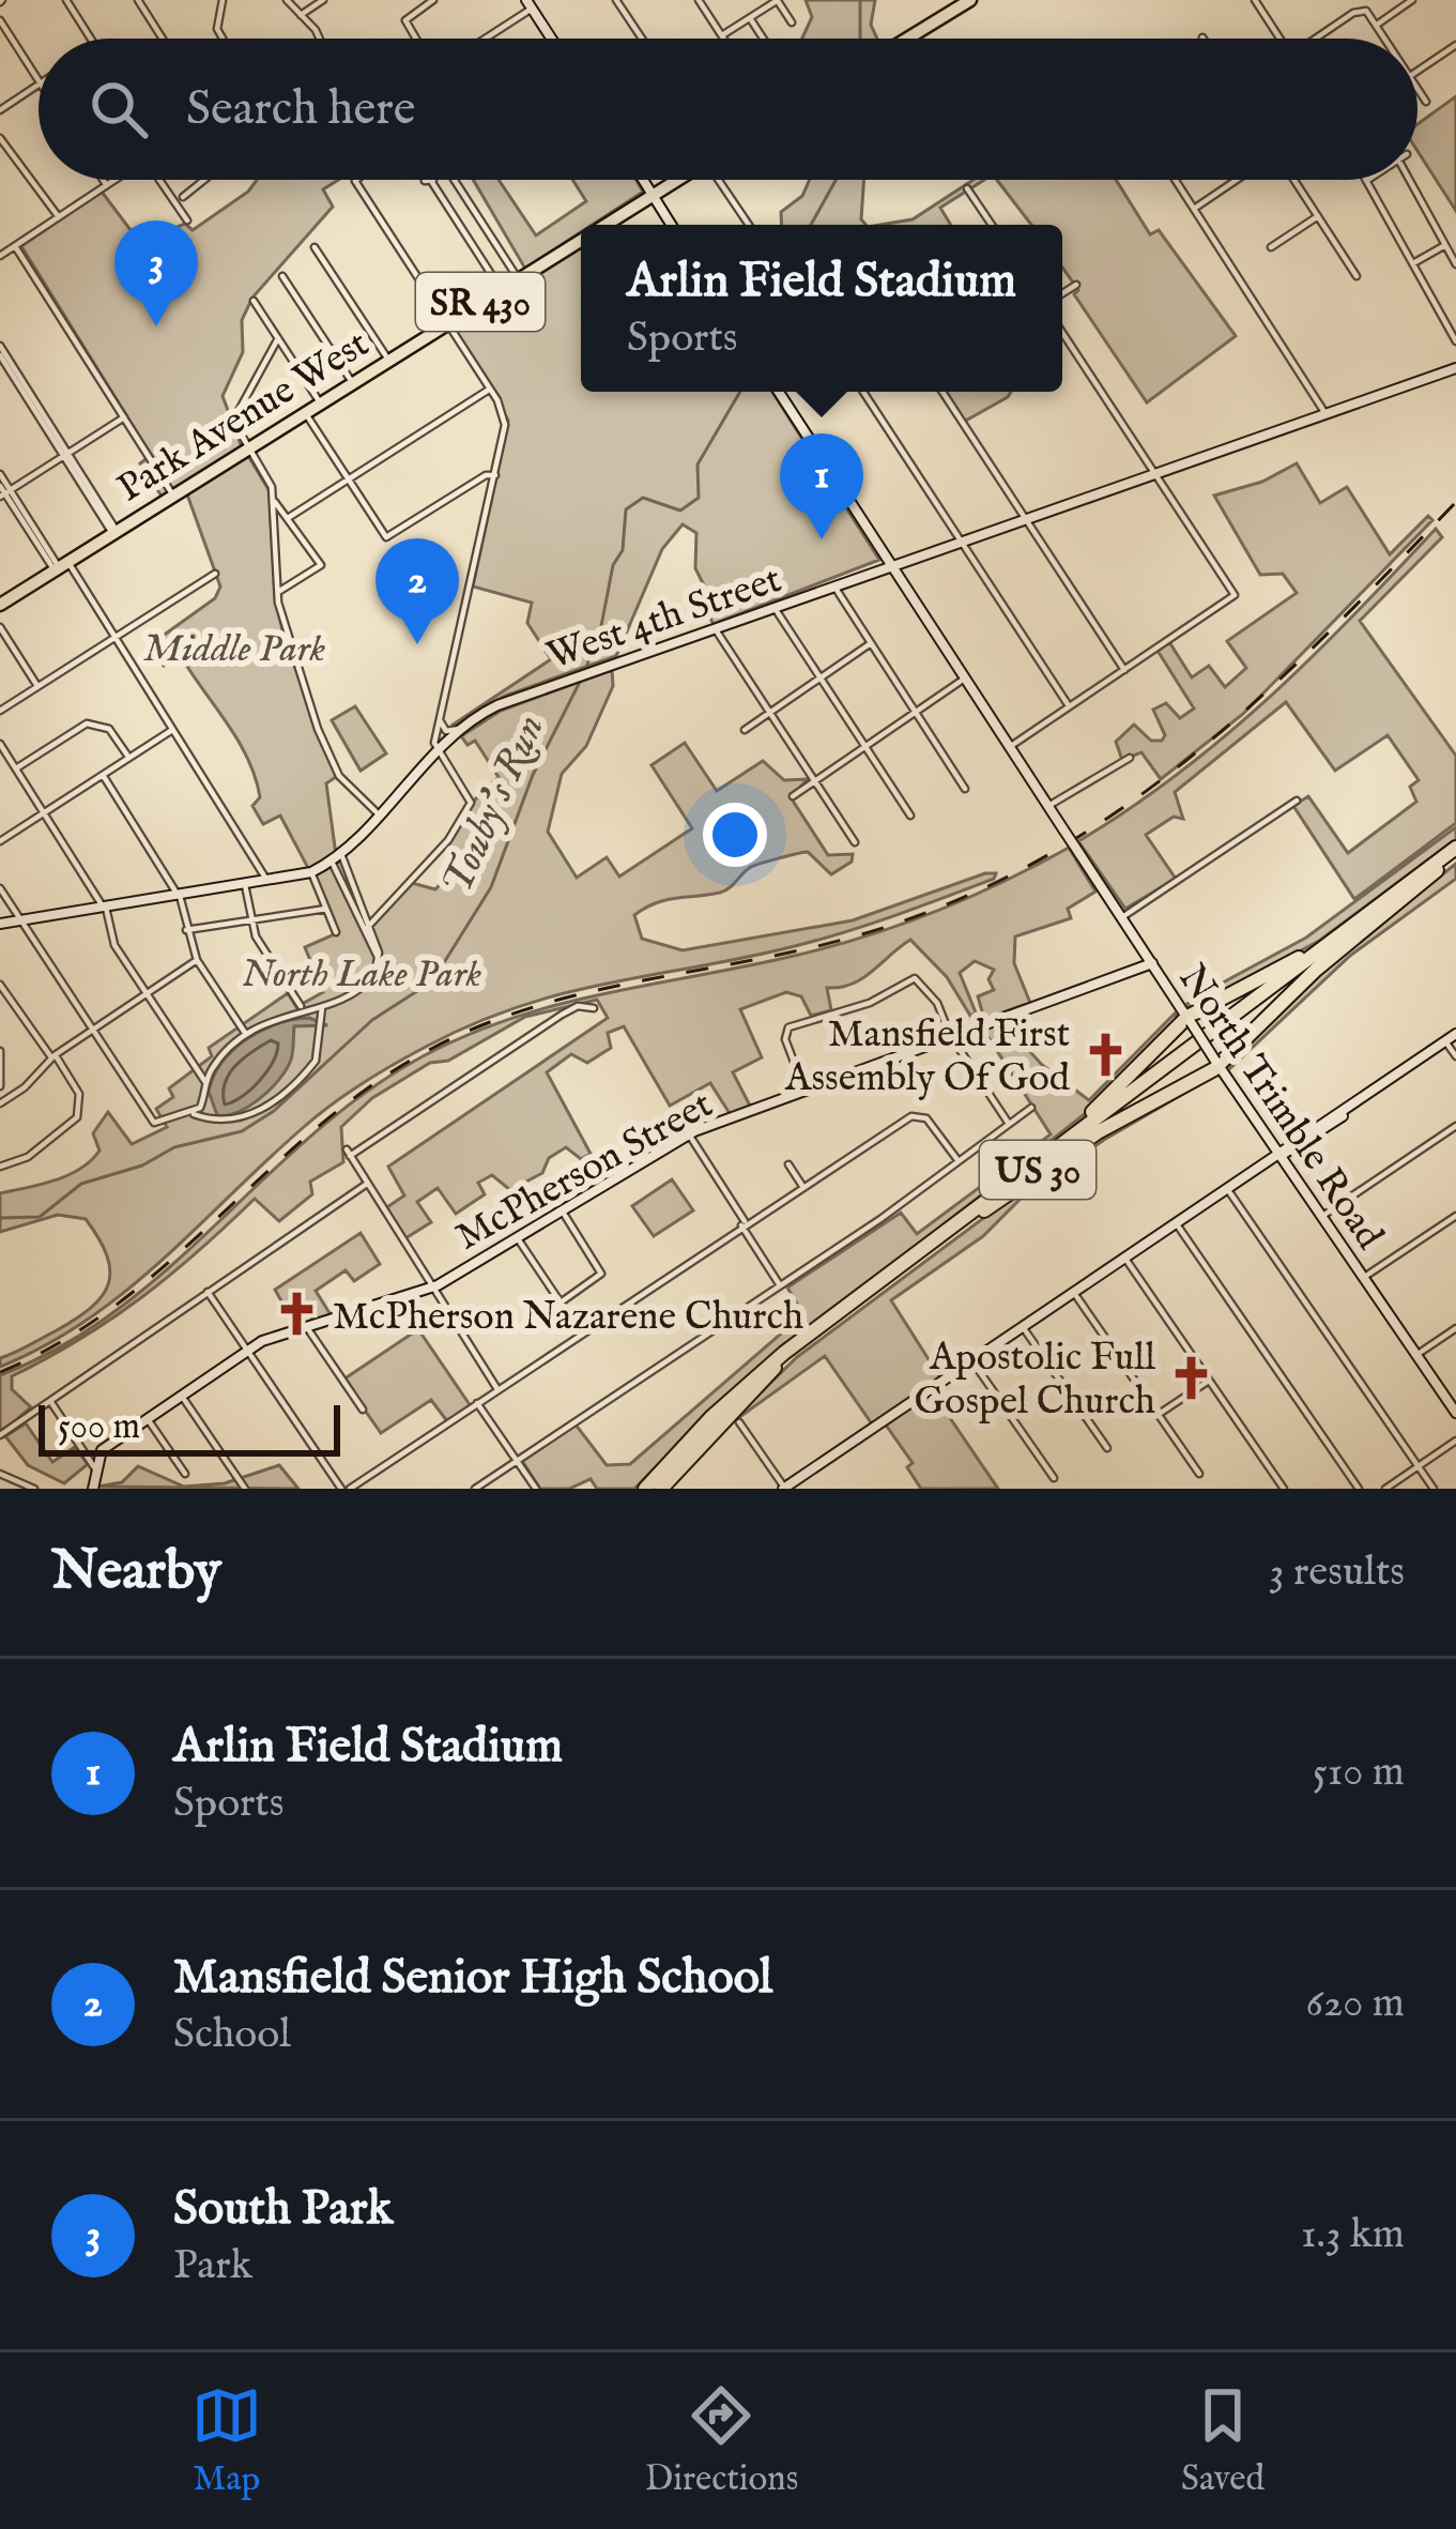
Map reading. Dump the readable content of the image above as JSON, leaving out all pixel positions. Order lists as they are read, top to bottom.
{
  "streets": {
    "highway": ["US 30"],
    "main road": [
      "SR 430",
      "Park Avenue West",
      "West 4th Street",
      "North Trimble Road",
      "McPherson Street"
    ]
  },
  "crossings": [
    ["West 4th Street", "North Trimble Road"],
    ["North Trimble Road", "McPherson Street"]
  ],
  "water": ["Touby's Run"],
  "parks": ["Middle Park", "North Lake Park"],
  "places": {
    "church": ["Mansfield First Assembly Of God", "McPherson Nazarene Church", "Apostolic Full Gospel Church"]
  },
  "scale_bar": "500 m",
  "page": {
    "search": "Search here",
    "pins": ["3", "1", "2"],
    "popup": ["Arlin Field Stadium", "Sports"],
    "scale": "500 m",
    "heading": ["Nearby", "3 results"],
    "list": [
      {
        "mark": "1",
        "name": "Arlin Field Stadium",
        "note": "Sports",
        "value": "510 m"
      },
      {
        "mark": "2",
        "name": "Mansfield Senior High School",
        "note": "School",
        "value": "620 m"
      },
      {
        "mark": "3",
        "name": "South Park",
        "note": "Park",
        "value": "1.3 km"
      }
    ],
    "nav": ["Map", "Directions", "Saved"]
  }
}
